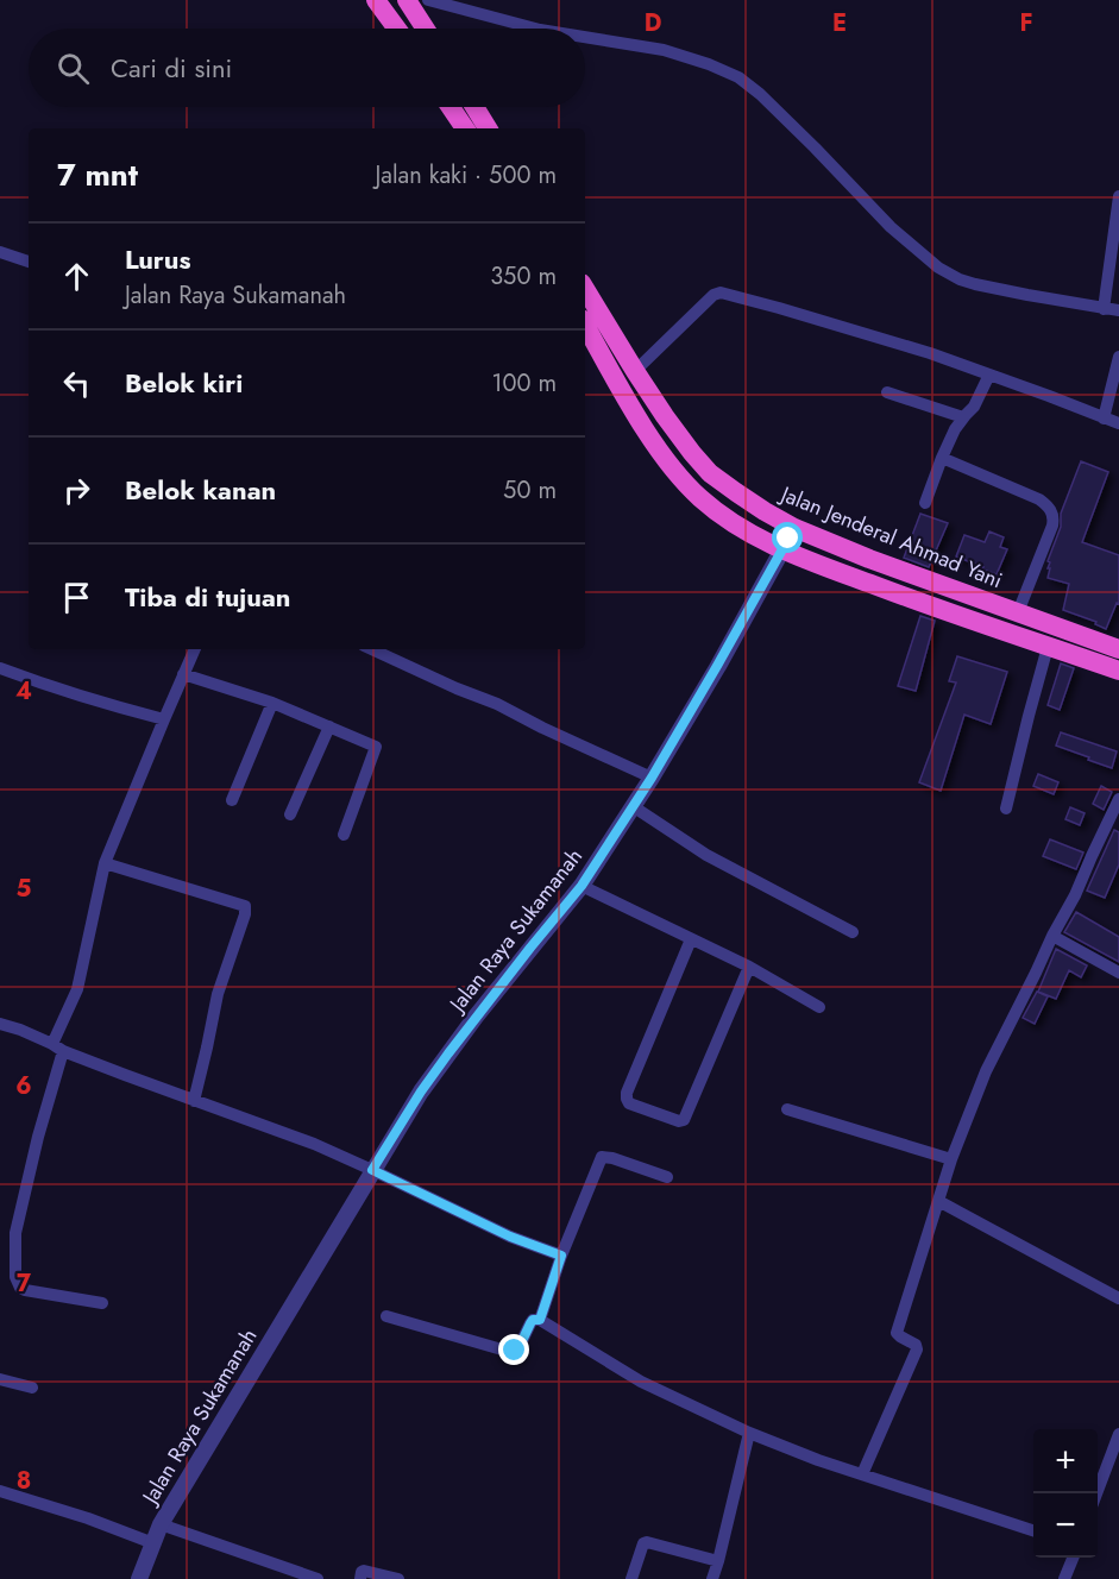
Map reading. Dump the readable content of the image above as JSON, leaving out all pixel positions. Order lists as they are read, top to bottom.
{
  "streets": {
    "highway": ["Jalan Jenderal Ahmad Yani"],
    "street": ["Jalan Raya Sukamanah"]
  },
  "crossings": [
    ["Jalan Jenderal Ahmad Yani", "Jalan Raya Sukamanah"]
  ],
  "page": {
    "search": "Cari di sini",
    "heading": ["7 mnt", "Jalan kaki · 500 m"],
    "list": [
      ["Lurus", "Jalan Raya Sukamanah", "350 m"],
      ["Belok kiri", "100 m"],
      ["Belok kanan", "50 m"],
      "Tiba di tujuan"
    ],
    "map_buttons": ["+", "−"]
  },
  "grid": {
    "columns": ["D", "E", "F"],
    "rows": [
      "4",
      "5",
      "6",
      "7",
      "8"
    ]
  }
}
